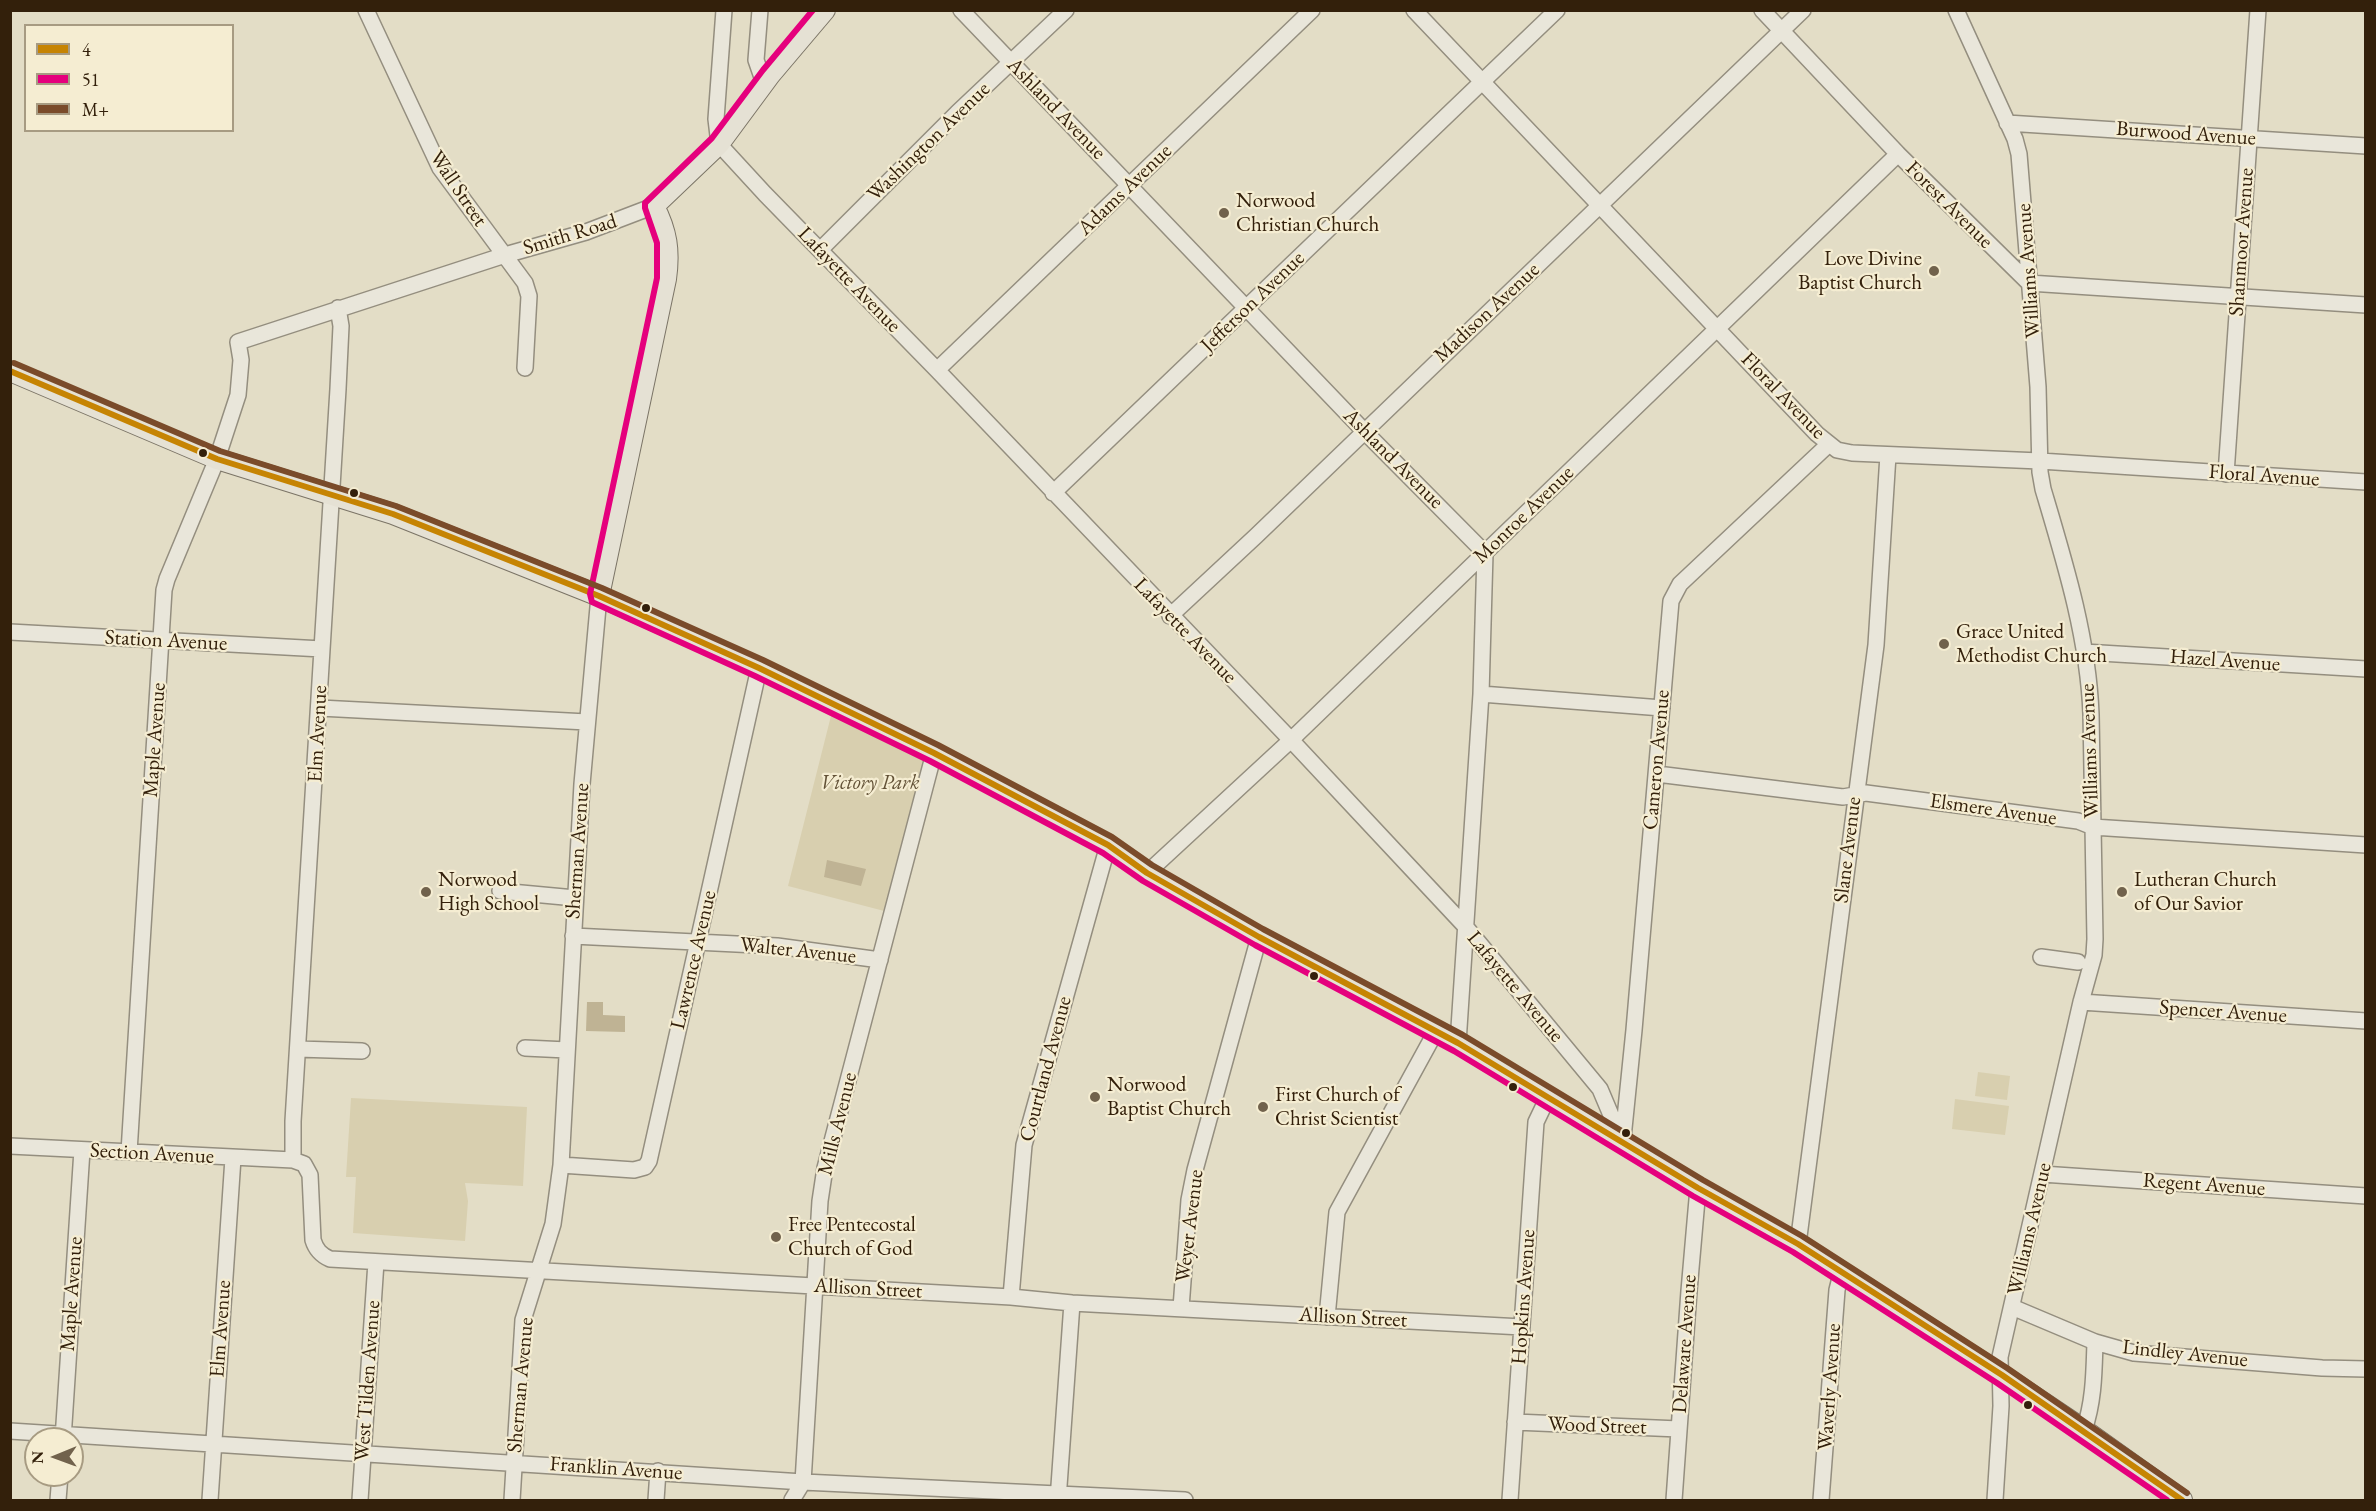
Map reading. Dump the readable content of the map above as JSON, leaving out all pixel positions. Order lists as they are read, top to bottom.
{
  "streets": {
    "main road": ["Smith Road", "Sherman Avenue"],
    "street": [
      "Ashland Avenue",
      "Burwood Avenue",
      "Washington Avenue",
      "Wall Street",
      "Adams Avenue",
      "Forest Avenue",
      "Shanmoor Avenue",
      "Williams Avenue",
      "Lafayette Avenue",
      "Jefferson Avenue",
      "Madison Avenue",
      "Floral Avenue",
      "Monroe Avenue",
      "Station Avenue",
      "Hazel Avenue",
      "Elm Avenue",
      "Maple Avenue",
      "Cameron Avenue",
      "Elsmere Avenue",
      "Slane Avenue",
      "Walter Avenue",
      "Lawrence Avenue",
      "Spencer Avenue",
      "Courtland Avenue",
      "Mills Avenue",
      "Section Avenue",
      "Regent Avenue",
      "Weyer Avenue",
      "Allison Street",
      "Hopkins Avenue",
      "Delaware Avenue",
      "Lindley Avenue",
      "West Tilden Avenue",
      "Waverly Avenue",
      "Wood Street",
      "Franklin Avenue"
    ]
  },
  "crossings": [
    ["Ashland Avenue", "Washington Avenue"],
    ["Ashland Avenue", "Adams Avenue"],
    ["Ashland Avenue", "Jefferson Avenue"],
    ["Ashland Avenue", "Madison Avenue"],
    ["Ashland Avenue", "Monroe Avenue"],
    ["Burwood Avenue", "Shanmoor Avenue"],
    ["Burwood Avenue", "Williams Avenue"],
    ["Washington Avenue", "Lafayette Avenue"],
    ["Wall Street", "Smith Road"],
    ["Adams Avenue", "Lafayette Avenue"],
    ["Forest Avenue", "Williams Avenue"],
    ["Forest Avenue", "Madison Avenue"],
    ["Forest Avenue", "Monroe Avenue"],
    ["Smith Road", "Lafayette Avenue"],
    ["Smith Road", "Elm Avenue"],
    ["Smith Road", "Maple Avenue"],
    ["Smith Road", "Sherman Avenue"],
    ["Shanmoor Avenue", "Floral Avenue"],
    ["Williams Avenue", "Floral Avenue"],
    ["Williams Avenue", "Hazel Avenue"],
    ["Williams Avenue", "Elsmere Avenue"],
    ["Williams Avenue", "Spencer Avenue"],
    ["Williams Avenue", "Regent Avenue"],
    ["Williams Avenue", "Lindley Avenue"],
    ["Lafayette Avenue", "Jefferson Avenue"],
    ["Lafayette Avenue", "Madison Avenue"],
    ["Lafayette Avenue", "Monroe Avenue"],
    ["Lafayette Avenue", "Cameron Avenue"],
    ["Jefferson Avenue", "Floral Avenue"],
    ["Madison Avenue", "Floral Avenue"],
    ["Floral Avenue", "Monroe Avenue"],
    ["Floral Avenue", "Cameron Avenue"],
    ["Floral Avenue", "Slane Avenue"],
    ["Station Avenue", "Elm Avenue"],
    ["Station Avenue", "Maple Avenue"],
    ["Elm Avenue", "Section Avenue"],
    ["Elm Avenue", "Allison Street"],
    ["Elm Avenue", "Franklin Avenue"],
    ["Maple Avenue", "Section Avenue"],
    ["Cameron Avenue", "Elsmere Avenue"],
    ["Elsmere Avenue", "Slane Avenue"],
    ["Sherman Avenue", "Walter Avenue"],
    ["Sherman Avenue", "Lawrence Avenue"],
    ["Sherman Avenue", "Allison Street"],
    ["Sherman Avenue", "Franklin Avenue"],
    ["Walter Avenue", "Lawrence Avenue"],
    ["Walter Avenue", "Mills Avenue"],
    ["Courtland Avenue", "Allison Street"],
    ["Mills Avenue", "Allison Street"],
    ["Mills Avenue", "Franklin Avenue"],
    ["Section Avenue", "Allison Street"],
    ["Weyer Avenue", "Allison Street"],
    ["Allison Street", "Hopkins Avenue"],
    ["Allison Street", "West Tilden Avenue"],
    ["Hopkins Avenue", "Wood Street"],
    ["Delaware Avenue", "Wood Street"],
    ["West Tilden Avenue", "Franklin Avenue"]
  ],
  "parks": ["Victory Park"],
  "places": [
    "Norwood Christian Church",
    "Love Divine Baptist Church",
    "Grace United Methodist Church",
    "Norwood High School",
    "Lutheran Church of Our Savior",
    "Norwood Baptist Church",
    "First Church of Christ Scientist",
    "Free Pentecostal Church of God"
  ],
  "lines": ["transit line 51", "transit line M+", "transit line 4"],
  "legend": ["4", "51", "M+"],
  "north": "left"
}
